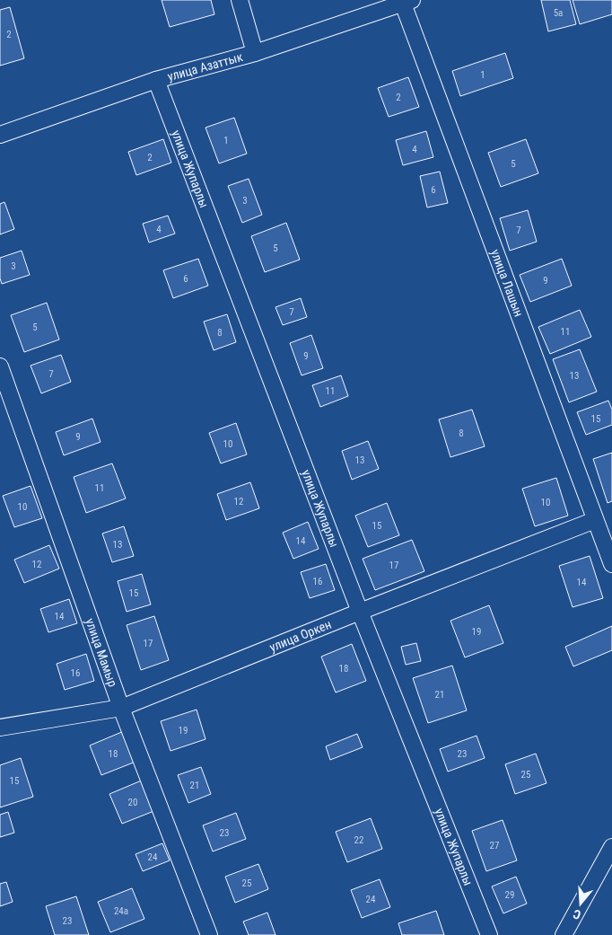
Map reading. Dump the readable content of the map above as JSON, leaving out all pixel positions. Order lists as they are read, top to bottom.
{
  "streets": {
    "street": [
      "улица Азаттык",
      "улица Жупарлы",
      "улица Лашын",
      "улица Оркен",
      "улица Мамыр"
    ]
  },
  "crossings": [
    ["улица Азаттык", "улица Жупарлы"],
    ["улица Азаттык", "улица Лашын"],
    ["улица Жупарлы", "улица Оркен"],
    ["улица Лашын", "улица Оркен"],
    ["улица Оркен", "улица Мамыр"]
  ],
  "house_numbers": [
    "5а",
    "2",
    "1",
    "2",
    "1",
    "4",
    "2",
    "5",
    "6",
    "3",
    "4",
    "7",
    "5",
    "3",
    "6",
    "9",
    "7",
    "5",
    "11",
    "8",
    "9",
    "7",
    "13",
    "11",
    "15",
    "8",
    "9",
    "10",
    "13",
    "11",
    "12",
    "10",
    "10",
    "15",
    "14",
    "13",
    "12",
    "17",
    "16",
    "14",
    "15",
    "14",
    "19",
    "17",
    "18",
    "16",
    "21",
    "19",
    "18",
    "23",
    "25",
    "15",
    "21",
    "20",
    "23",
    "22",
    "27",
    "24",
    "25",
    "29",
    "24",
    "24а",
    "23"
  ],
  "north": "bottom"
}
